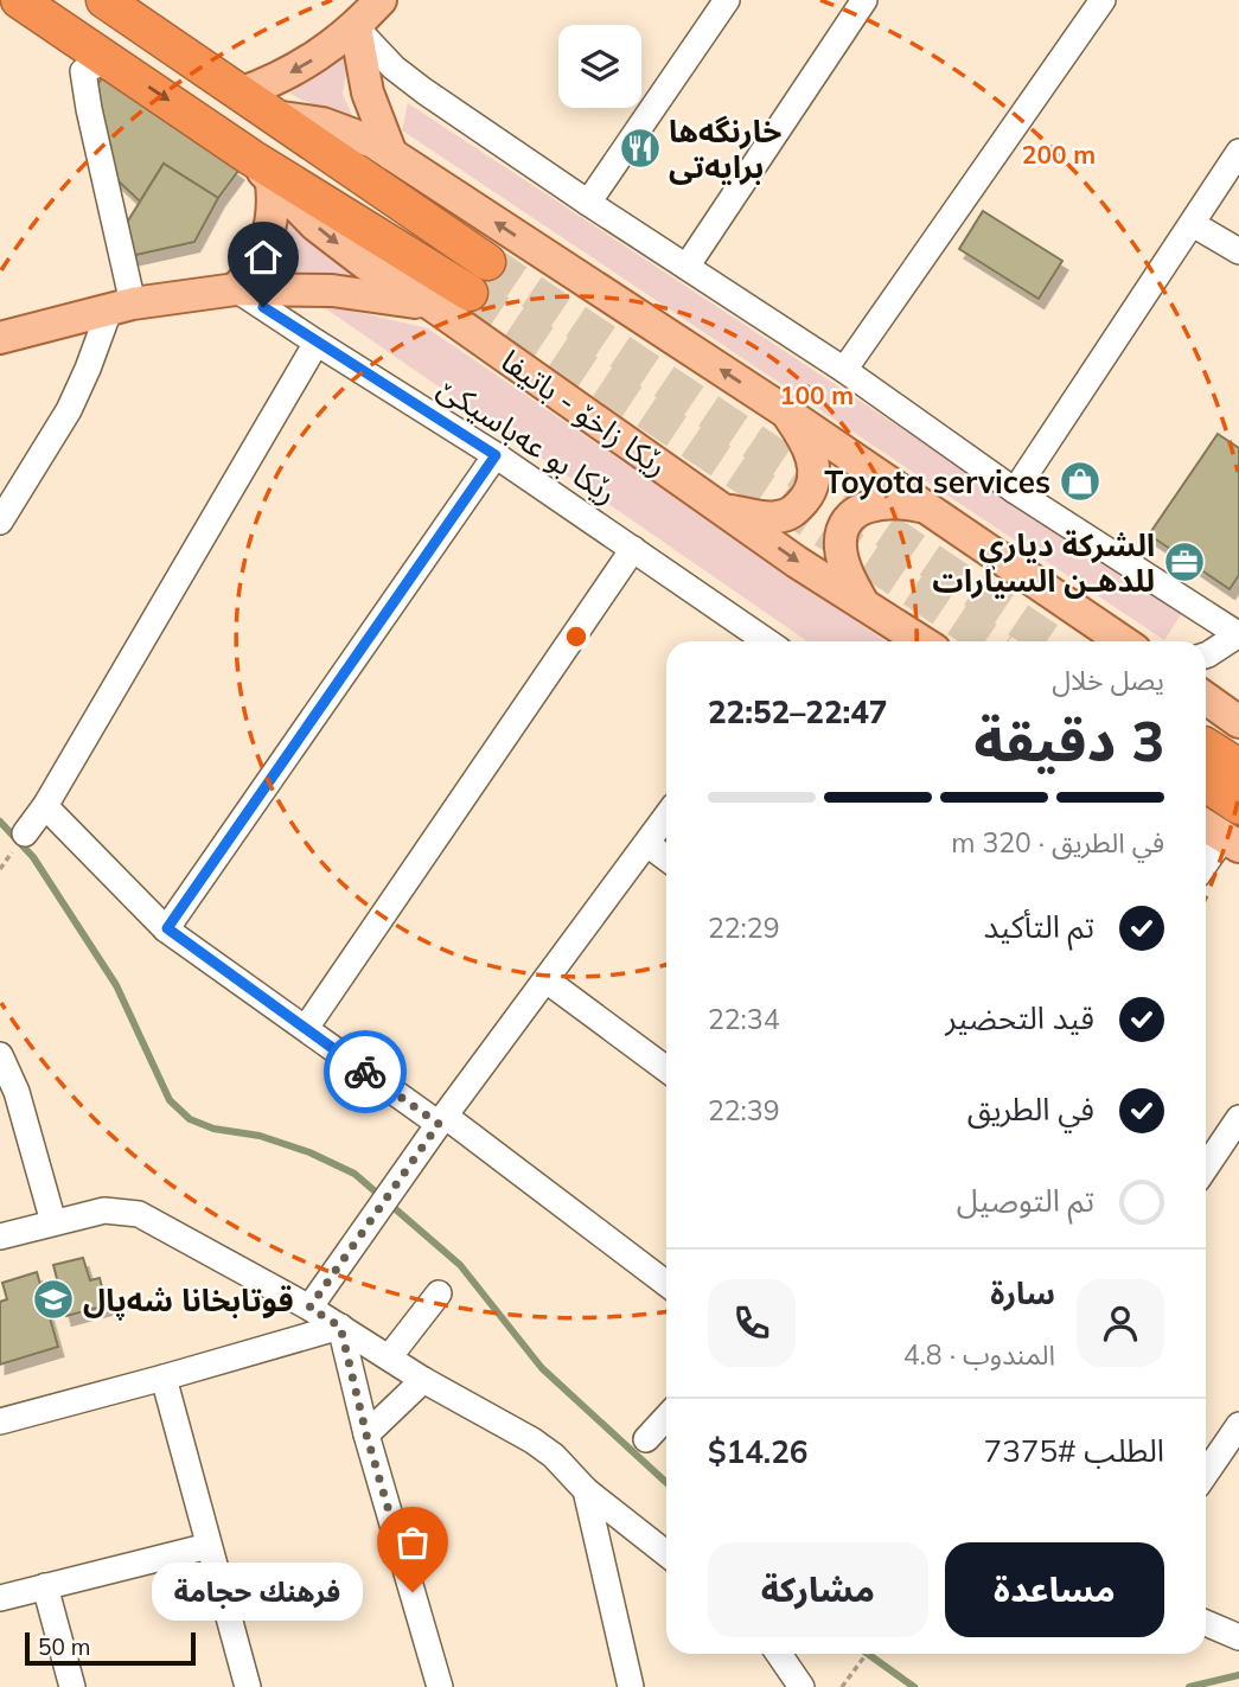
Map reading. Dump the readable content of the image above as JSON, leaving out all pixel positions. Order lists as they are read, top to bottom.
{
  "streets": {
    "highway": ["رێکا زاخۆ - باتیفا"],
    "street": ["رێكا بو عه‌باسيكێ"]
  },
  "places": {
    "restaurant": ["خارنگه‌ها برايه‌تى"],
    "shop": ["Toyota services"],
    "office": ["الشركة دياري للدهـن السيارات"],
    "school or university": ["قوتابخانا شەپال"],
    "other": ["فرهنك حجامة"]
  },
  "scale_bar": "50 m",
  "page": {
    "heading": ["3 دقيقة", "يصل خلال", "22:47–22:52"],
    "panel": [
      "سارة",
      "المندوب · 4.8",
      "الطلب #7375",
      "$14.26"
    ],
    "bar": "في الطريق · 320 m",
    "list": [
      ["تم التأكيد", "22:29"],
      ["قيد التحضير", "22:34"],
      ["في الطريق", "22:39"],
      "تم التوصيل"
    ],
    "buttons": ["مساعدة", "مشاركة"],
    "bubble": "فرهنك حجامة",
    "scale": "50 m"
  },
  "rings": ["200 m", "100 m"]
}
